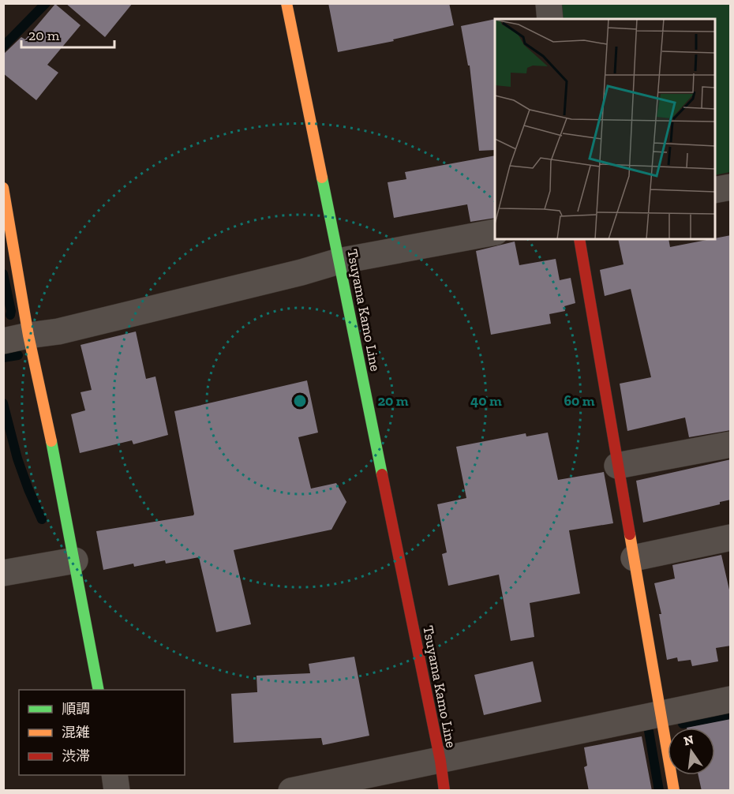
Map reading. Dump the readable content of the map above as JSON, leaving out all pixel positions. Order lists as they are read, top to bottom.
{
  "streets": {
    "street": ["Tsuyama Kamo Line"]
  },
  "legend": ["順調", "混雑", "渋滞"],
  "scale_bar": "20 m",
  "north": "top",
  "rings": ["20 m", "40 m", "60 m"]
}
